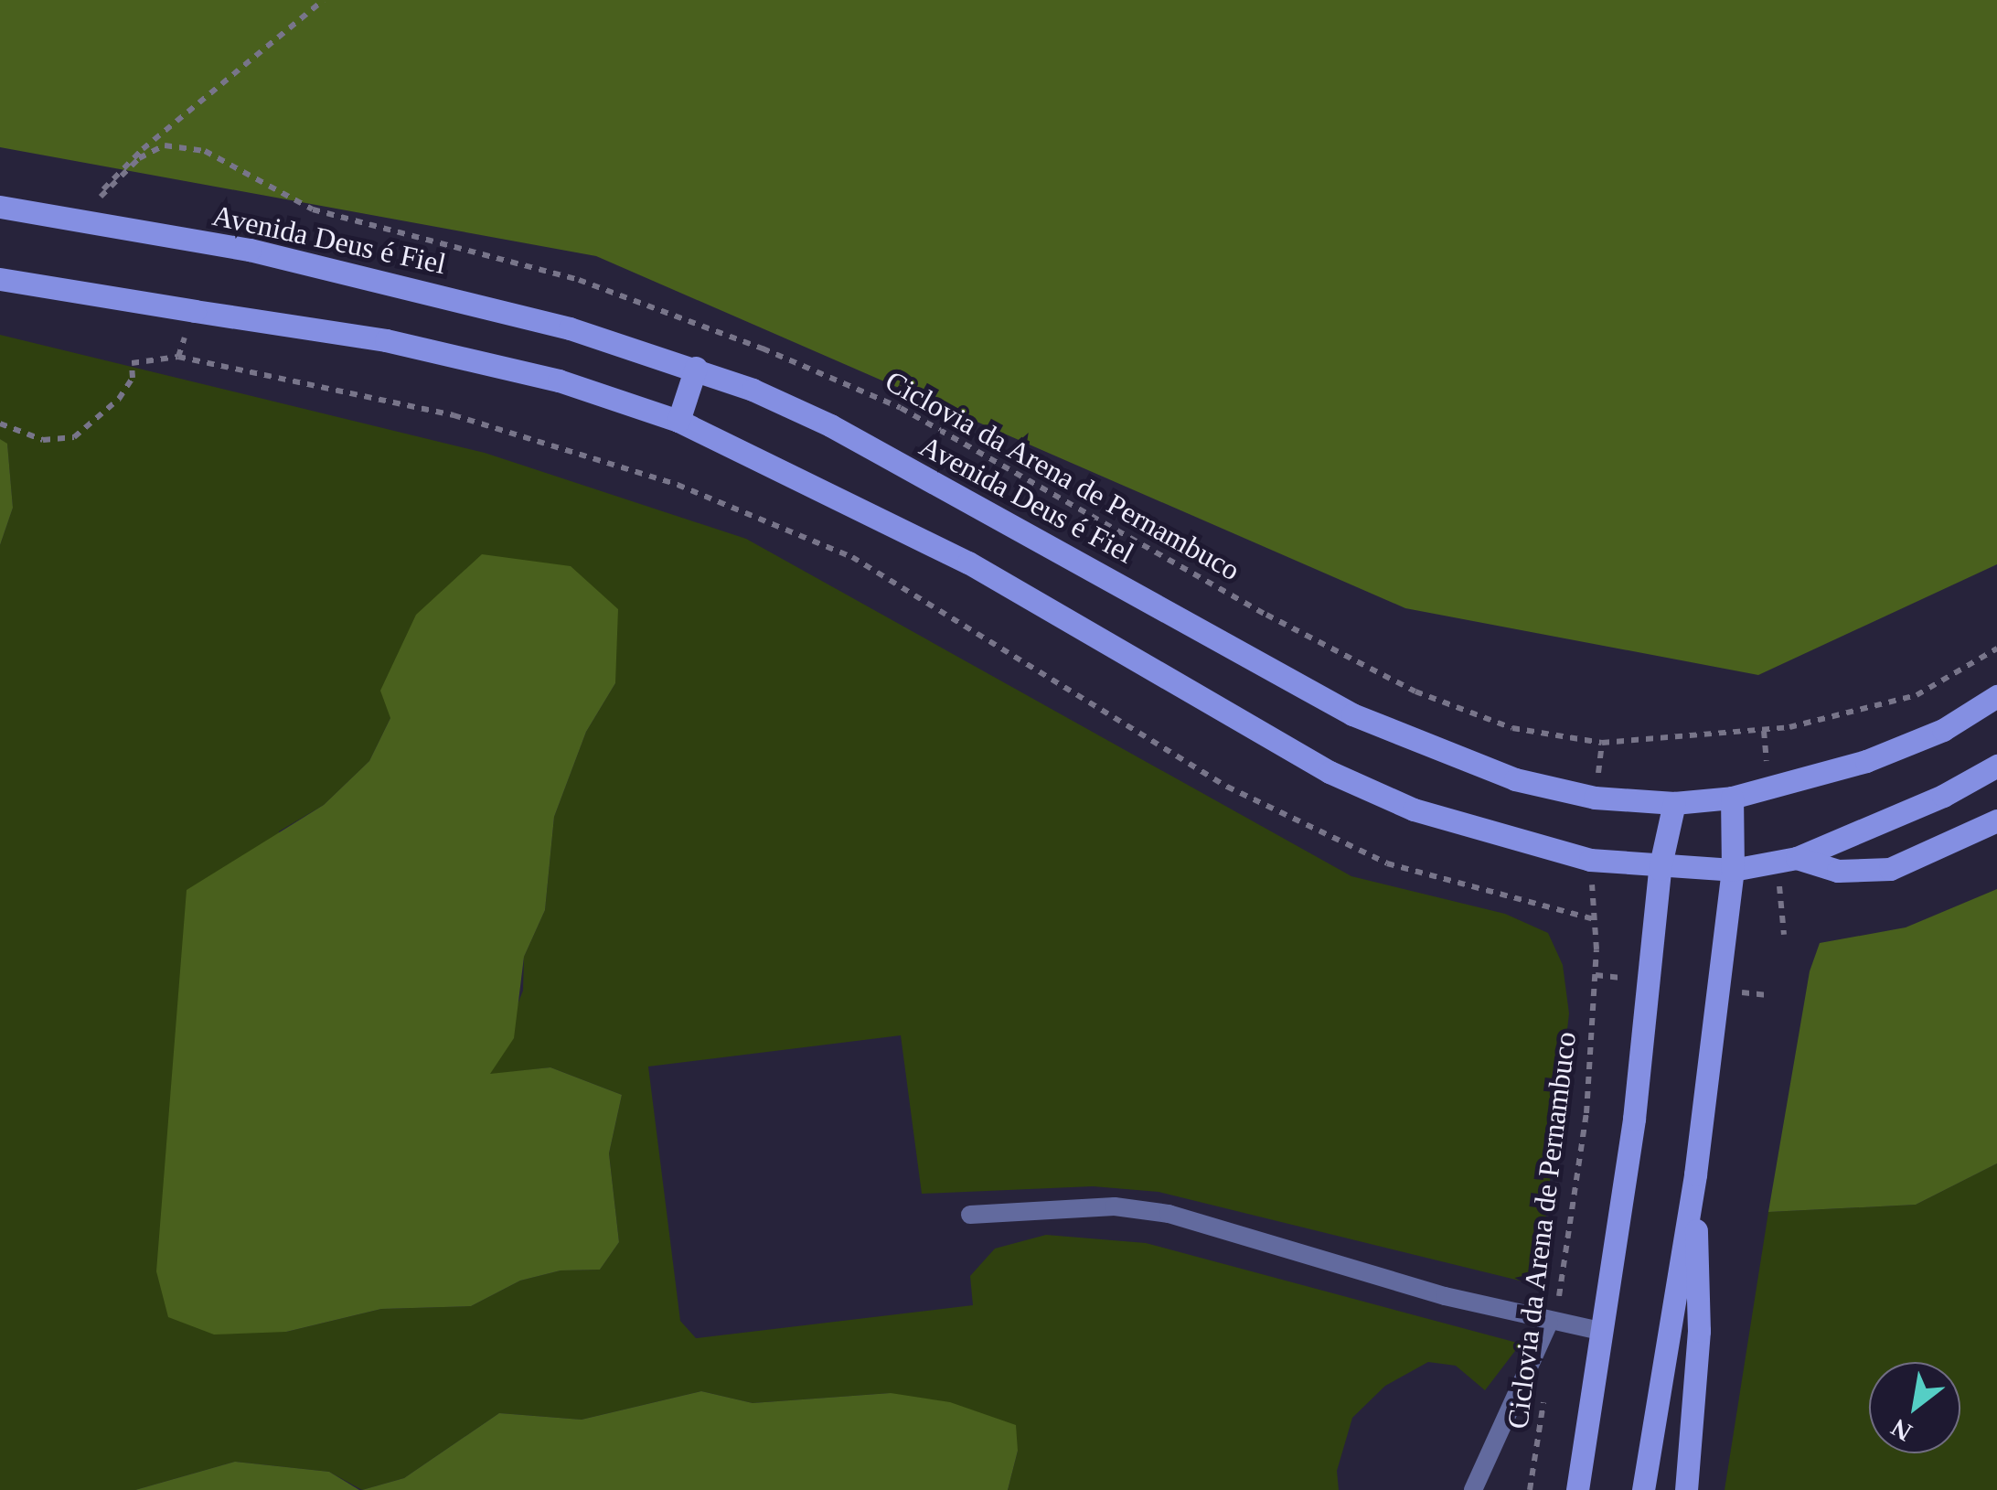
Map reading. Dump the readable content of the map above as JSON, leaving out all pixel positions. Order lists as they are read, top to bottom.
{
  "streets": {
    "main road": ["Avenida Deus é Fiel"],
    "path": ["Ciclovia da Arena de Pernambuco"]
  },
  "north": "bottom left"
}
